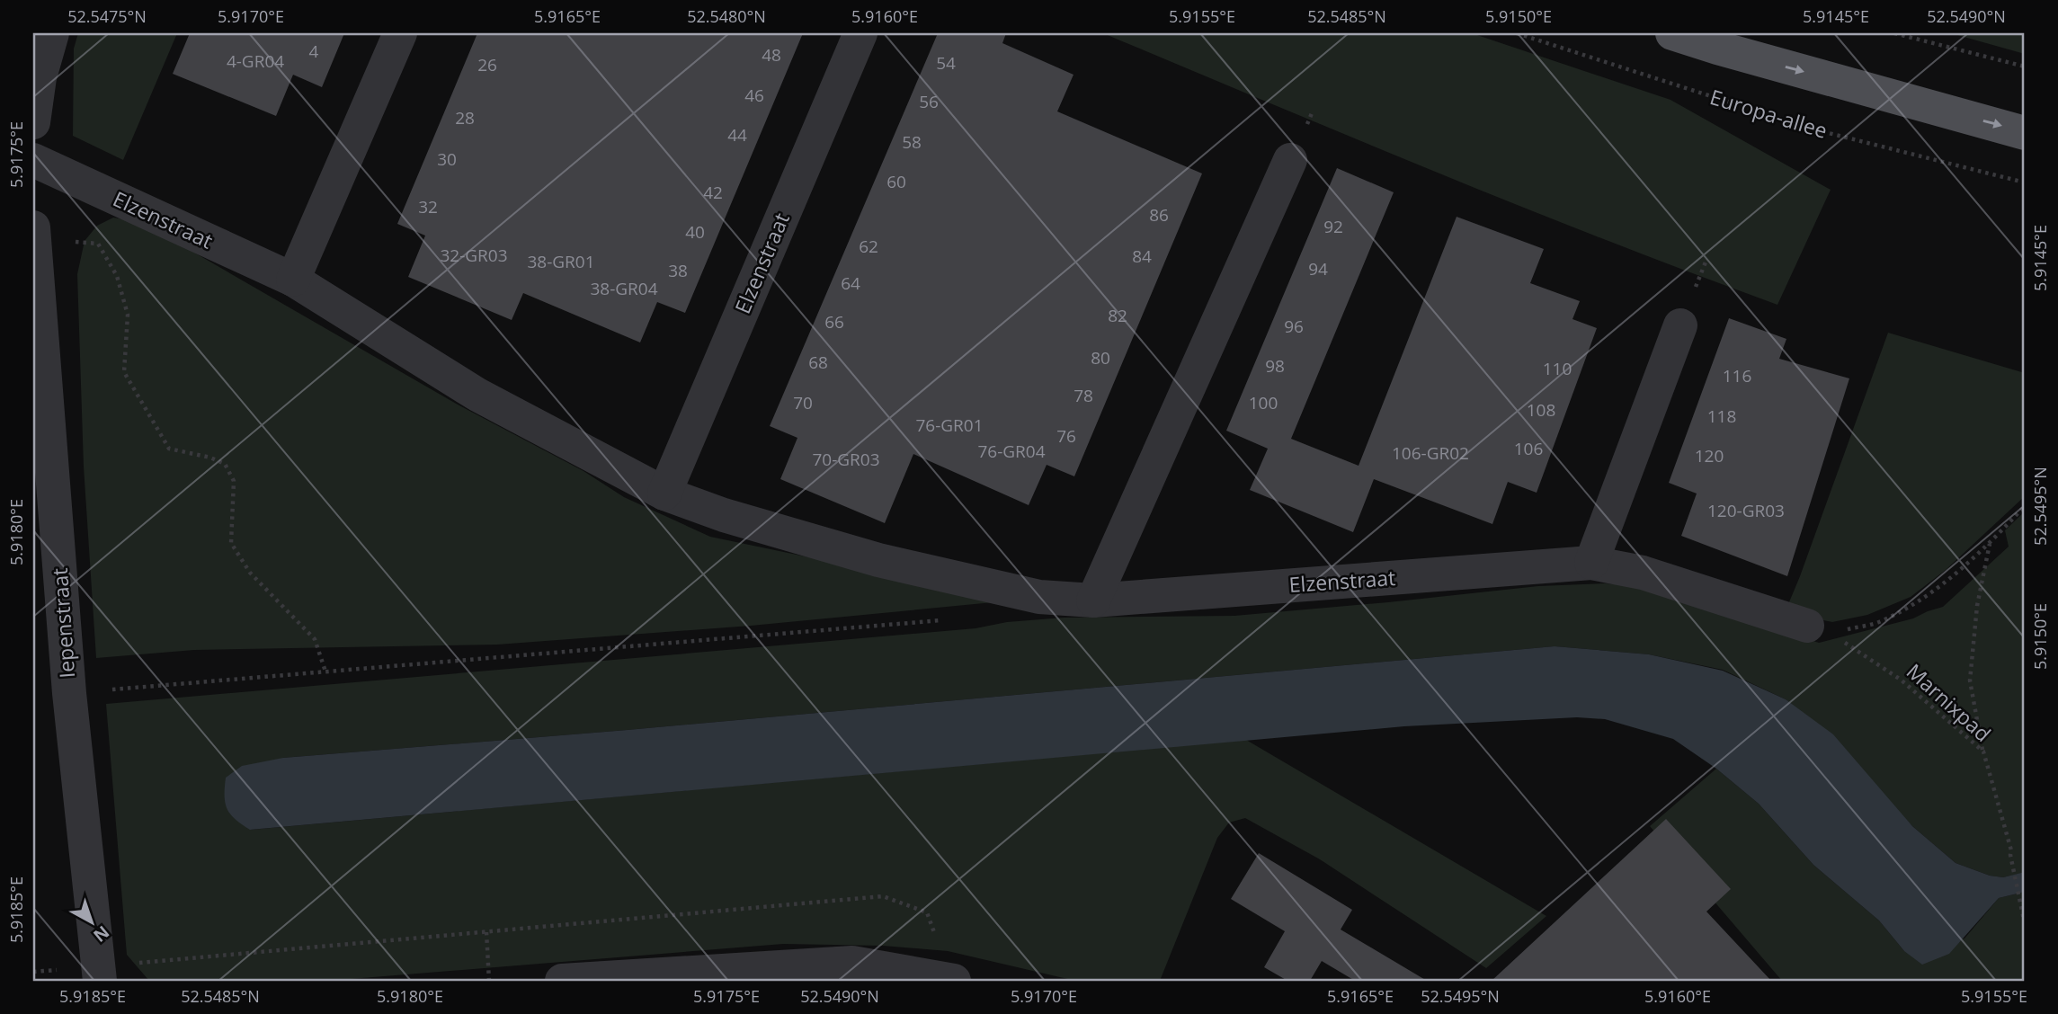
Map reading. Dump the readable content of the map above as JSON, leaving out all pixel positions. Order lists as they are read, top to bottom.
{
  "streets": {
    "street": ["Elzenstraat", "Iepenstraat"],
    "path": ["Europa-allee", "Marnixpad"]
  },
  "crossings": [
    ["Elzenstraat", "Marnixpad"]
  ],
  "house_numbers": [
    "4",
    "48",
    "4-GR04",
    "54",
    "26",
    "46",
    "56",
    "28",
    "44",
    "58",
    "30",
    "60",
    "42",
    "32",
    "86",
    "92",
    "40",
    "62",
    "32-GR03",
    "84",
    "38-GR01",
    "94",
    "38",
    "64",
    "38-GR04",
    "82",
    "66",
    "96",
    "80",
    "68",
    "98",
    "110",
    "116",
    "78",
    "70",
    "100",
    "108",
    "118",
    "76-GR01",
    "76",
    "106",
    "76-GR04",
    "106-GR02",
    "120",
    "70-GR03",
    "120-GR03"
  ],
  "north": "bottom right",
  "coordinates": [
    "52.5475°N",
    "5.9170°E",
    "5.9165°E",
    "52.5480°N",
    "5.9160°E",
    "5.9155°E",
    "52.5485°N",
    "5.9150°E",
    "5.9145°E",
    "52.5490°N",
    "5.9175°E",
    "52.5495°N",
    "5.9180°E",
    "5.9185°E"
  ]
}
